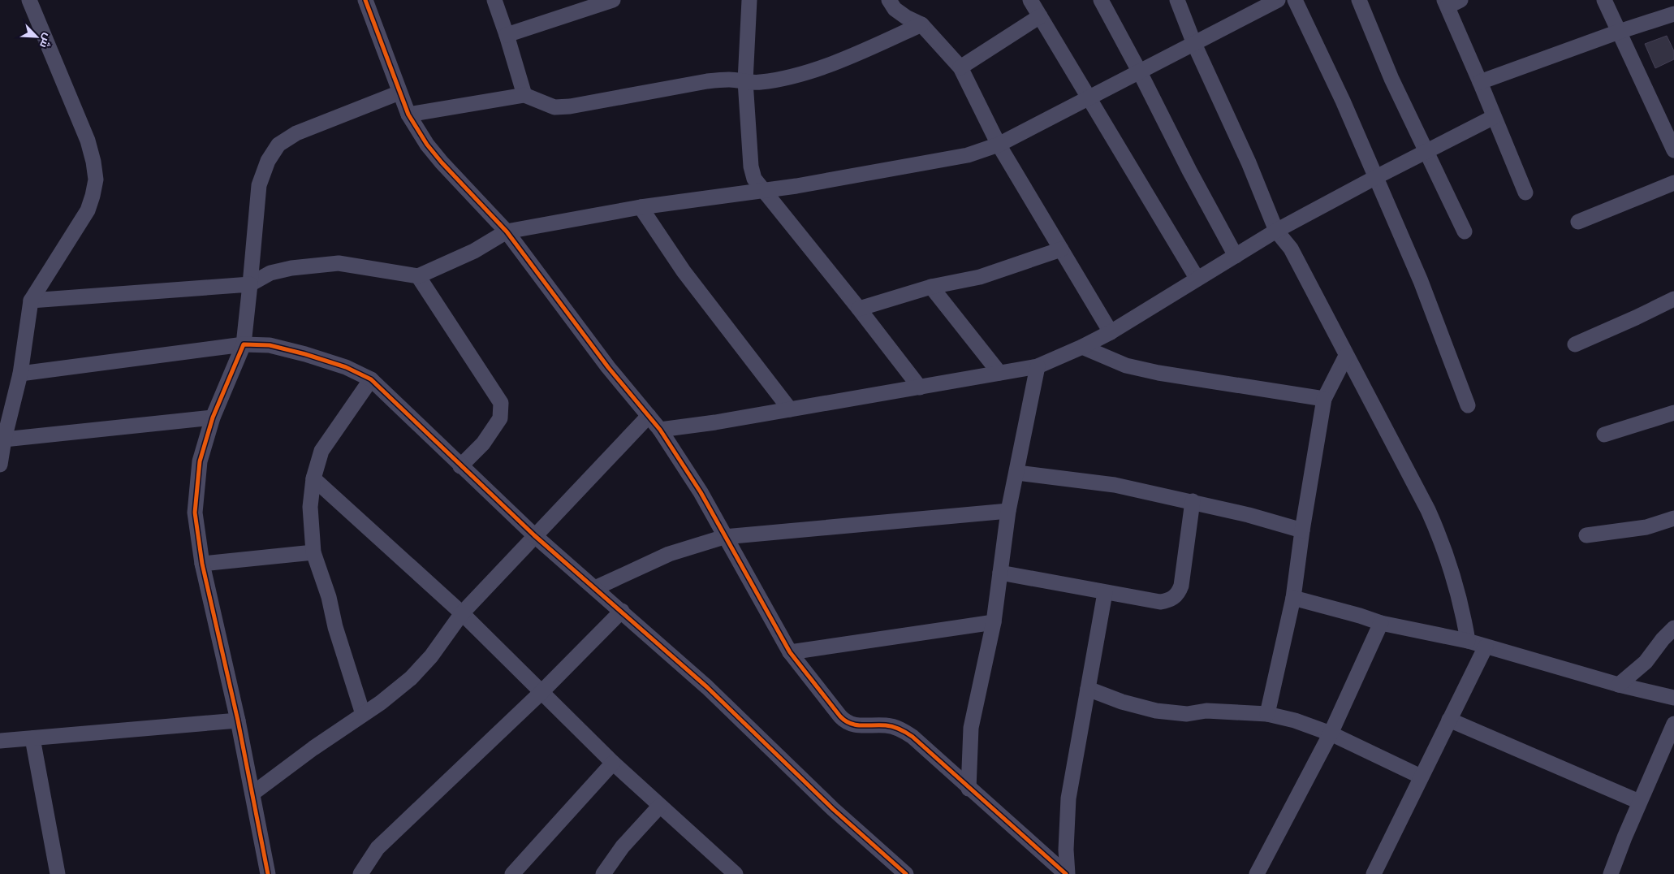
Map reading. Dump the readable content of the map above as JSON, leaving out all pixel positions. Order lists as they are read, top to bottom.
{
  "north": "bottom right"
}
